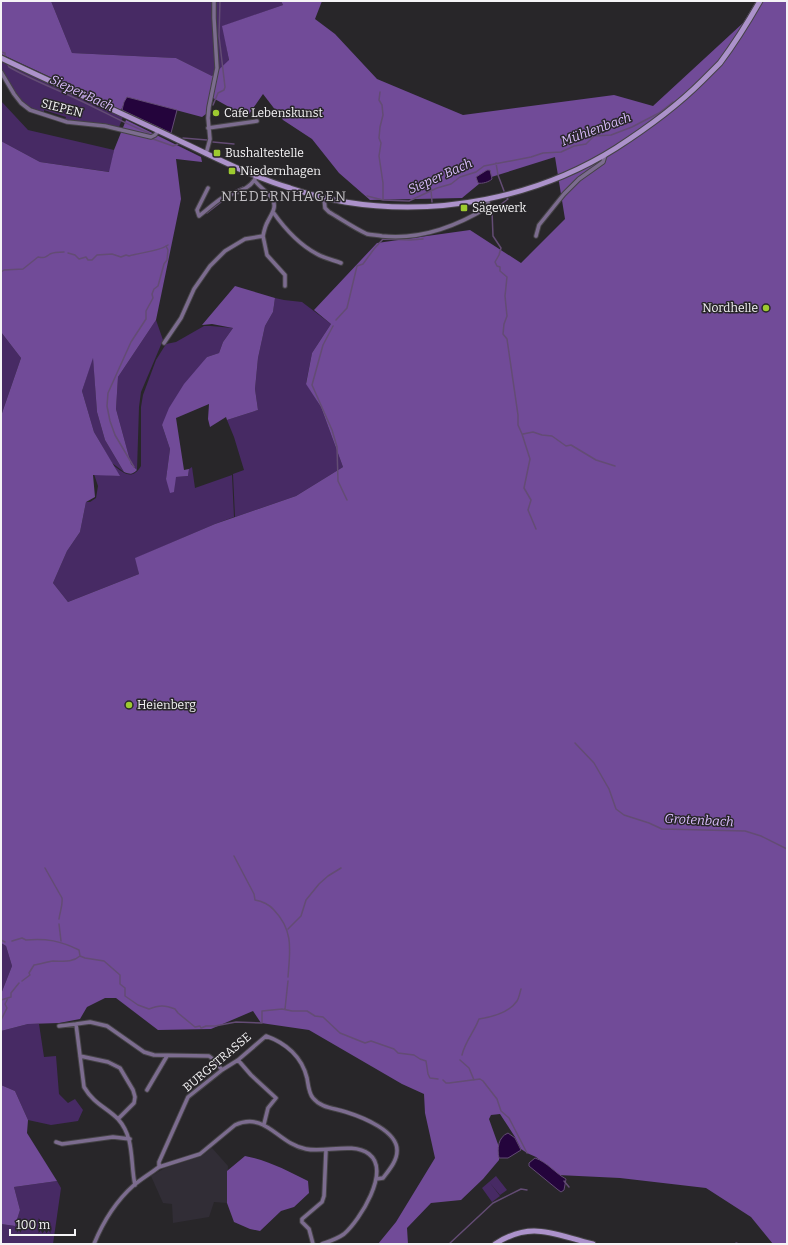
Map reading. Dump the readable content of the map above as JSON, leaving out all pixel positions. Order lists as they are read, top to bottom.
{
  "streets": {
    "street": ["SIEPEN", "BURGSTRASSE"]
  },
  "districts": ["NIEDERNHAGEN"],
  "water": ["Sieper Bach", "Mühlenbach", "Grotenbach"],
  "places": {
    "other": ["Cafe Lebenskunst", "Nordhelle", "Heienberg"],
    "transit": ["Bushaltestelle", "Niedernhagen", "Sägewerk"]
  },
  "scale_bar": "100 m"
}
